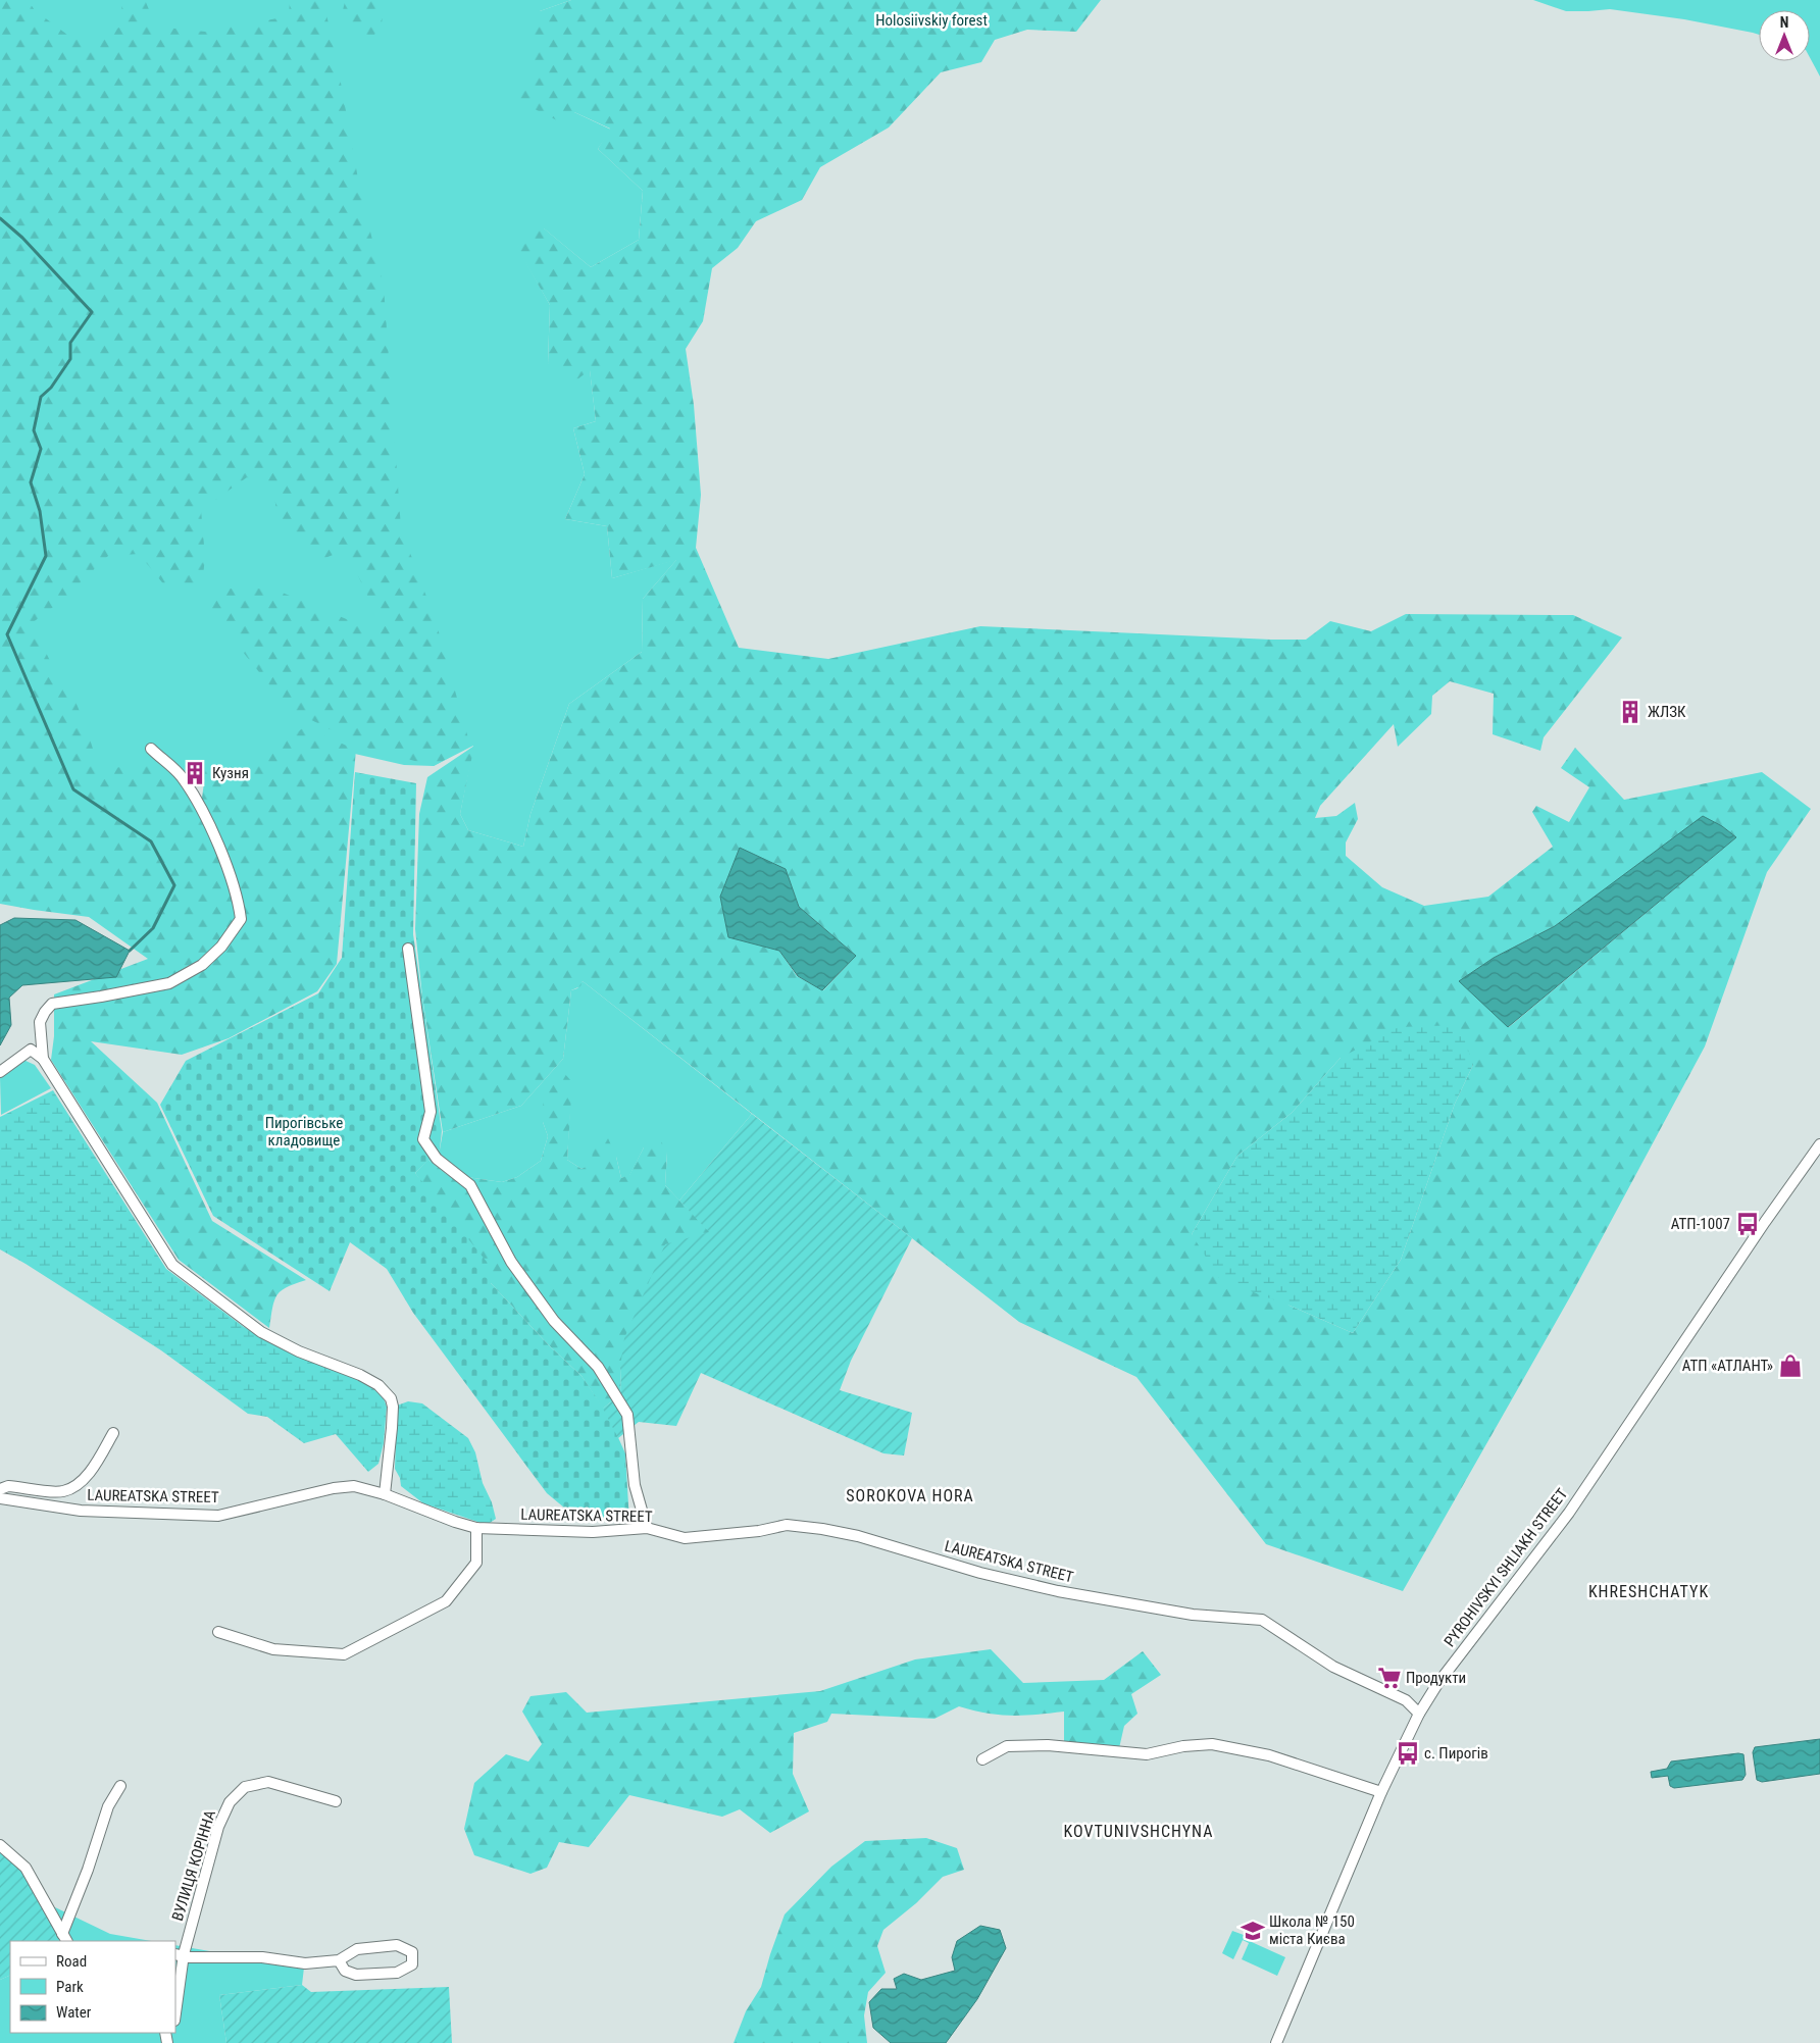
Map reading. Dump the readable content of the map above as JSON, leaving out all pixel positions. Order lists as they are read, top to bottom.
{
  "streets": {
    "street": ["LAUREATSKA STREET", "PYROHIVSKYI SHLIAKH STREET", "ВУЛИЦЯ КОРІННА"]
  },
  "crossings": [
    ["LAUREATSKA STREET", "PYROHIVSKYI SHLIAKH STREET"]
  ],
  "districts": ["SOROKOVA HORA", "KHRESHCHATYK", "KOVTUNIVSHCHYNA"],
  "parks": ["Holosiivskiy forest", "Пирогівське кладовище"],
  "places": {
    "building": ["ЖЛЗК", "Кузня"],
    "bus stop": ["АТП-1007", "с. Пирогів"],
    "shop": ["АТП «АТЛАНТ»"],
    "supermarket": ["Продукти"],
    "school or university": ["Школа № 150 міста Києва"]
  },
  "legend": ["Road", "Park", "Water"],
  "north": "top"
}
